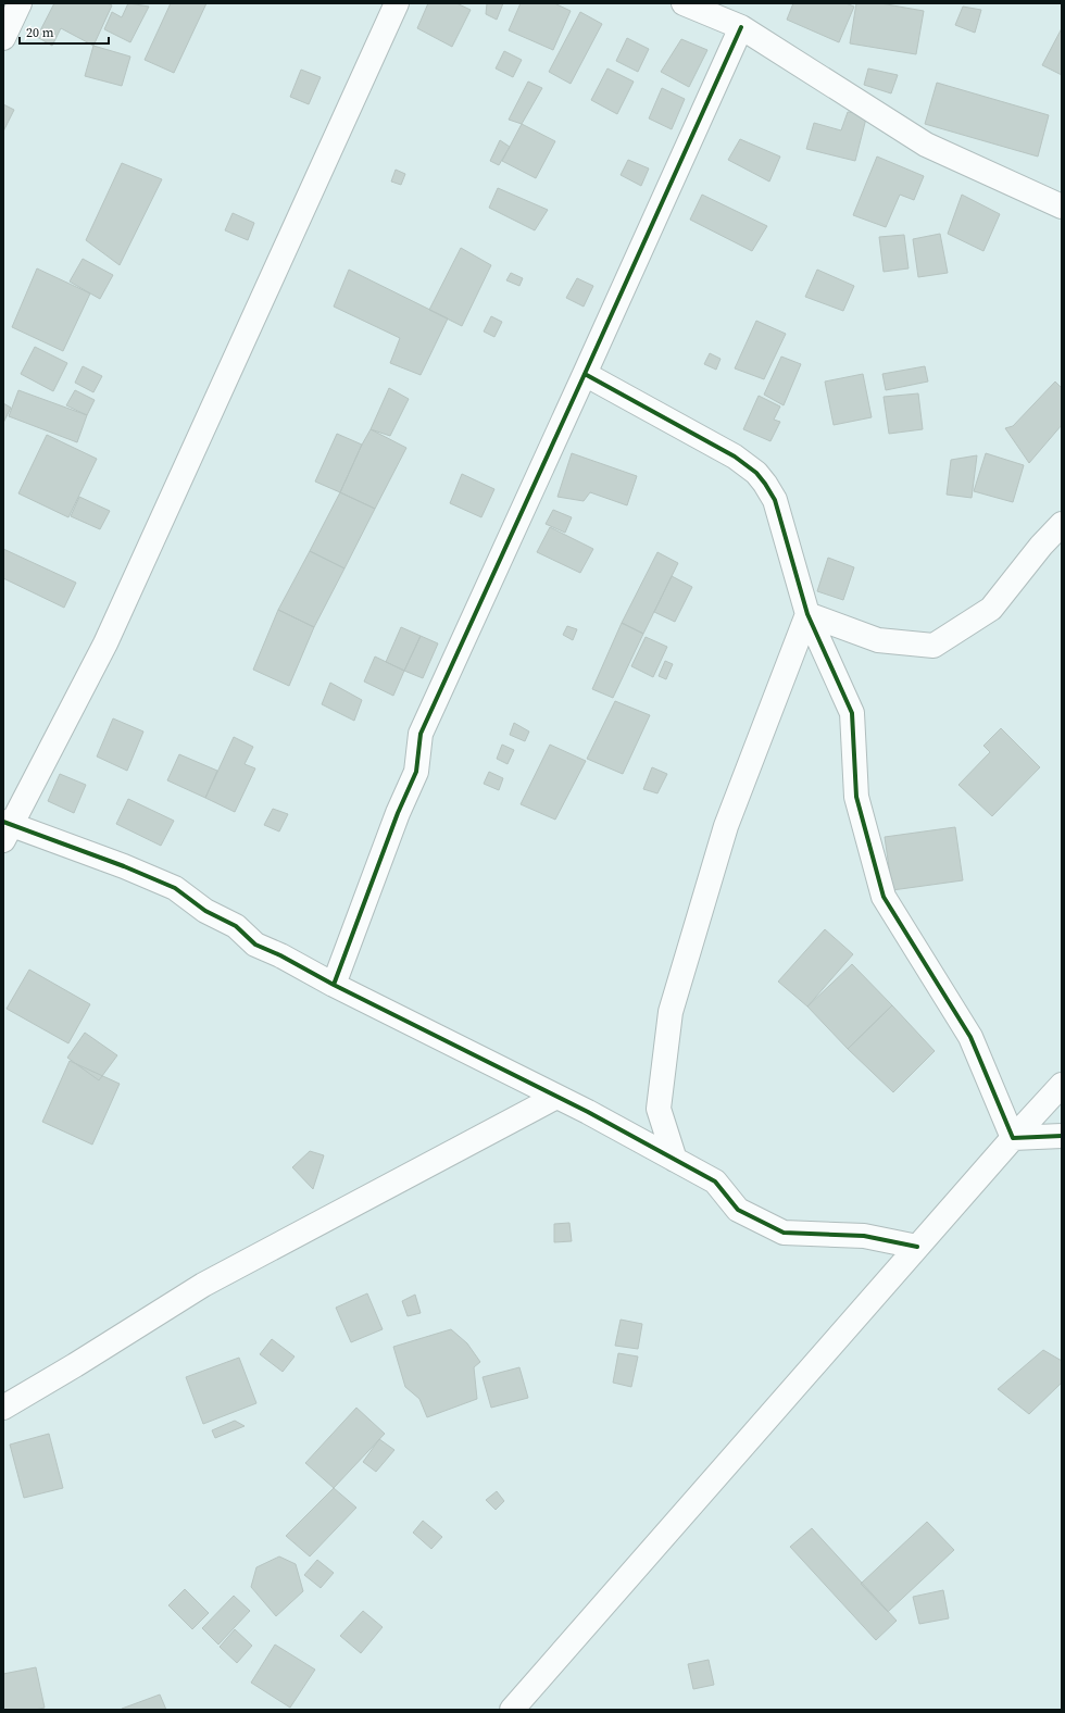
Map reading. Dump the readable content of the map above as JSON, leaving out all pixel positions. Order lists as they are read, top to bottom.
{
  "scale_bar": "20 m"
}
